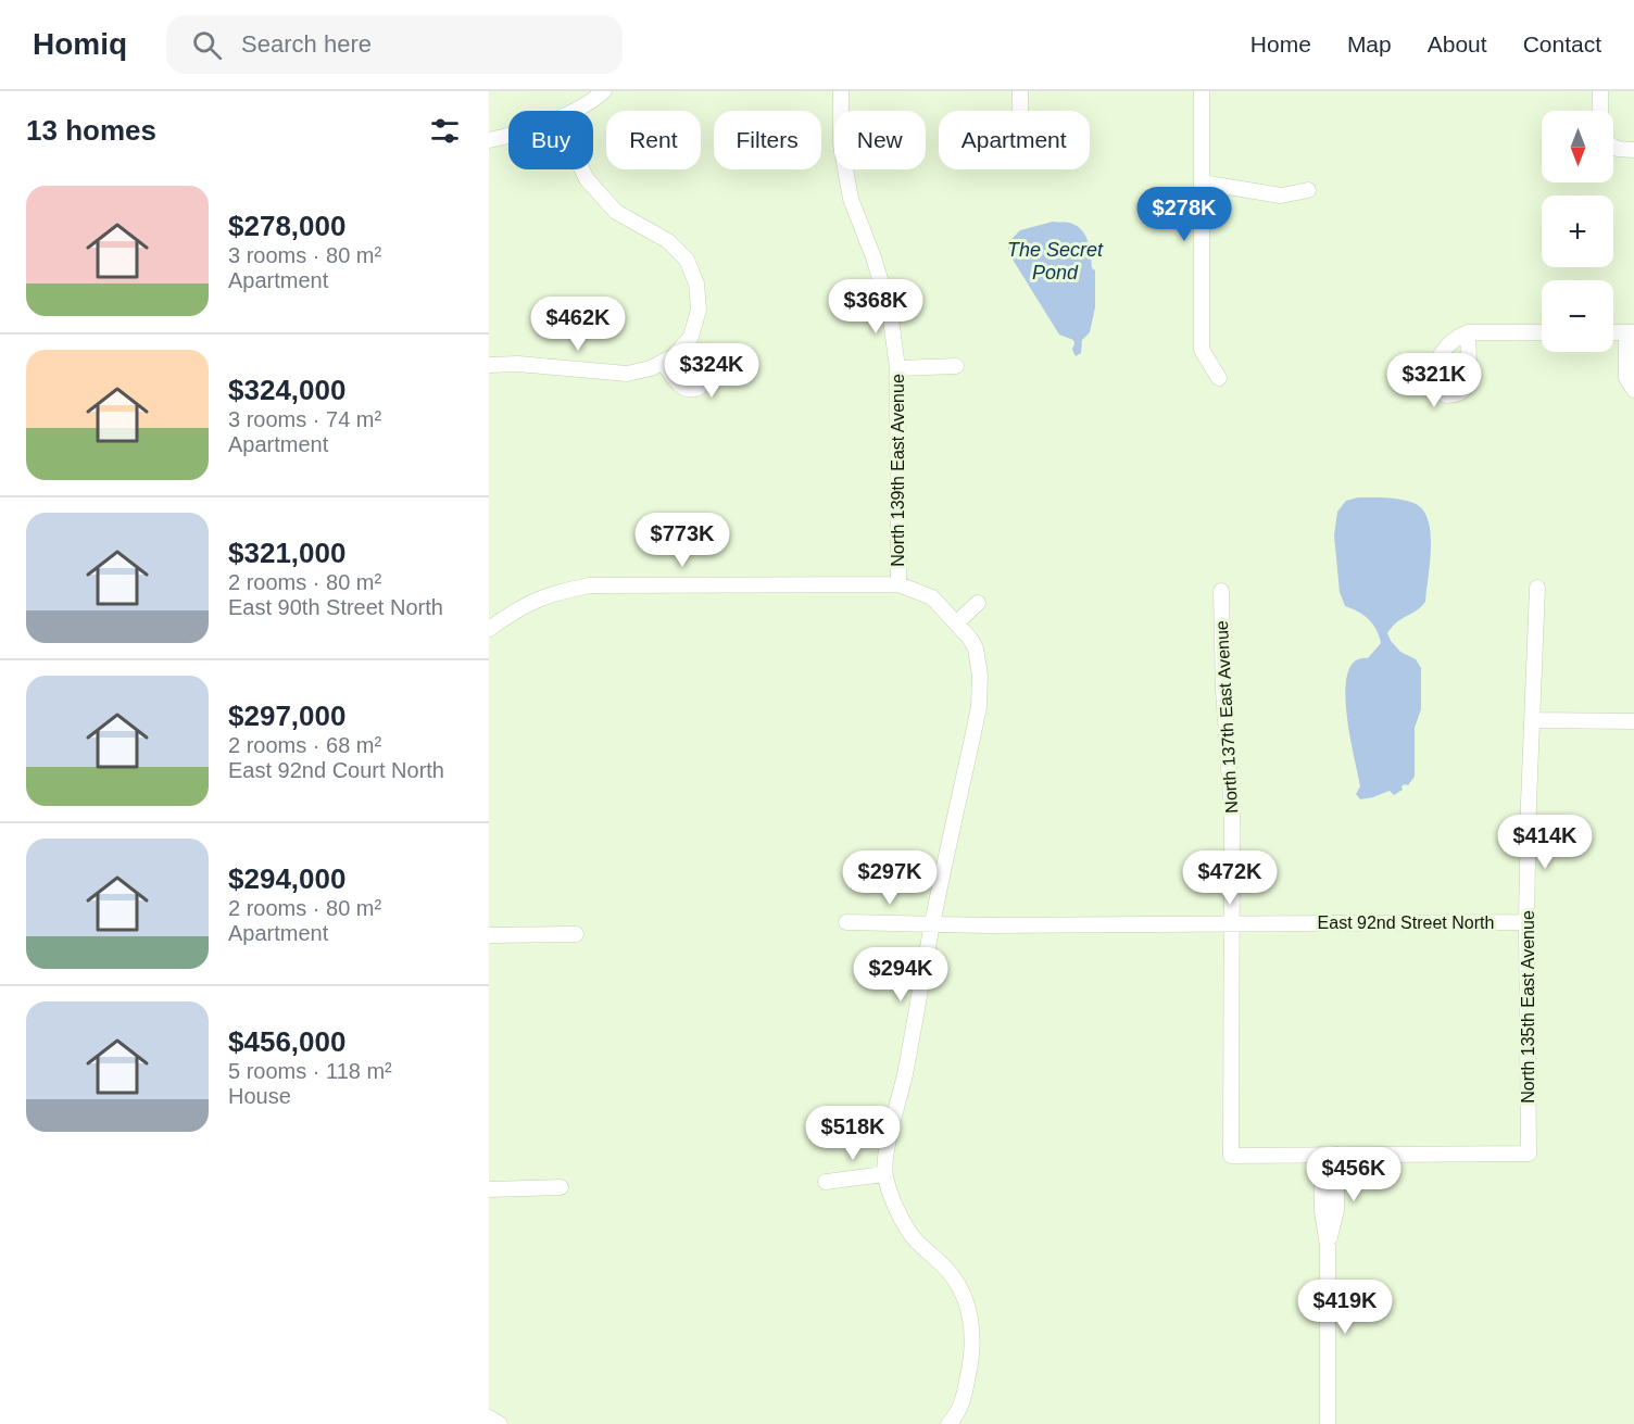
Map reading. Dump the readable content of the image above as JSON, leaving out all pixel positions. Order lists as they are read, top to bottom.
{
  "streets": {
    "street": [
      "North 139th East Avenue",
      "North 137th East Avenue",
      "East 92nd Street North",
      "North 135th East Avenue"
    ]
  },
  "crossings": [
    ["North 137th East Avenue", "East 92nd Street North"],
    ["North 137th East Avenue", "North 135th East Avenue"],
    ["East 92nd Street North", "North 135th East Avenue"]
  ],
  "water": ["The Secret Pond"],
  "north": "bottom",
  "page": {
    "header": "Homiq",
    "search": "Search here",
    "nav": [
      "Home",
      "Map",
      "About",
      "Contact"
    ],
    "heading": "13 homes",
    "map_buttons": ["+", "−"],
    "chip": [
      "Buy",
      "Rent",
      "Filters",
      "New",
      "Apartment"
    ],
    "list": [
      {
        "name": "$278,000",
        "note": "3 rooms · 80 m² · Apartment"
      },
      {
        "name": "$324,000",
        "note": "3 rooms · 74 m² · Apartment"
      },
      {
        "name": "$321,000",
        "note": "2 rooms · 80 m² · East 90th Street North"
      },
      {
        "name": "$297,000",
        "note": "2 rooms · 68 m² · East 92nd Court North"
      },
      {
        "name": "$294,000",
        "note": "2 rooms · 80 m² · Apartment"
      },
      {
        "name": "$456,000",
        "note": "5 rooms · 118 m² · House"
      }
    ],
    "price": [
      "$278K",
      "$368K",
      "$462K",
      "$324K",
      "$321K",
      "$773K",
      "$414K",
      "$297K",
      "$472K",
      "$294K",
      "$518K",
      "$456K",
      "$419K"
    ]
  }
}
